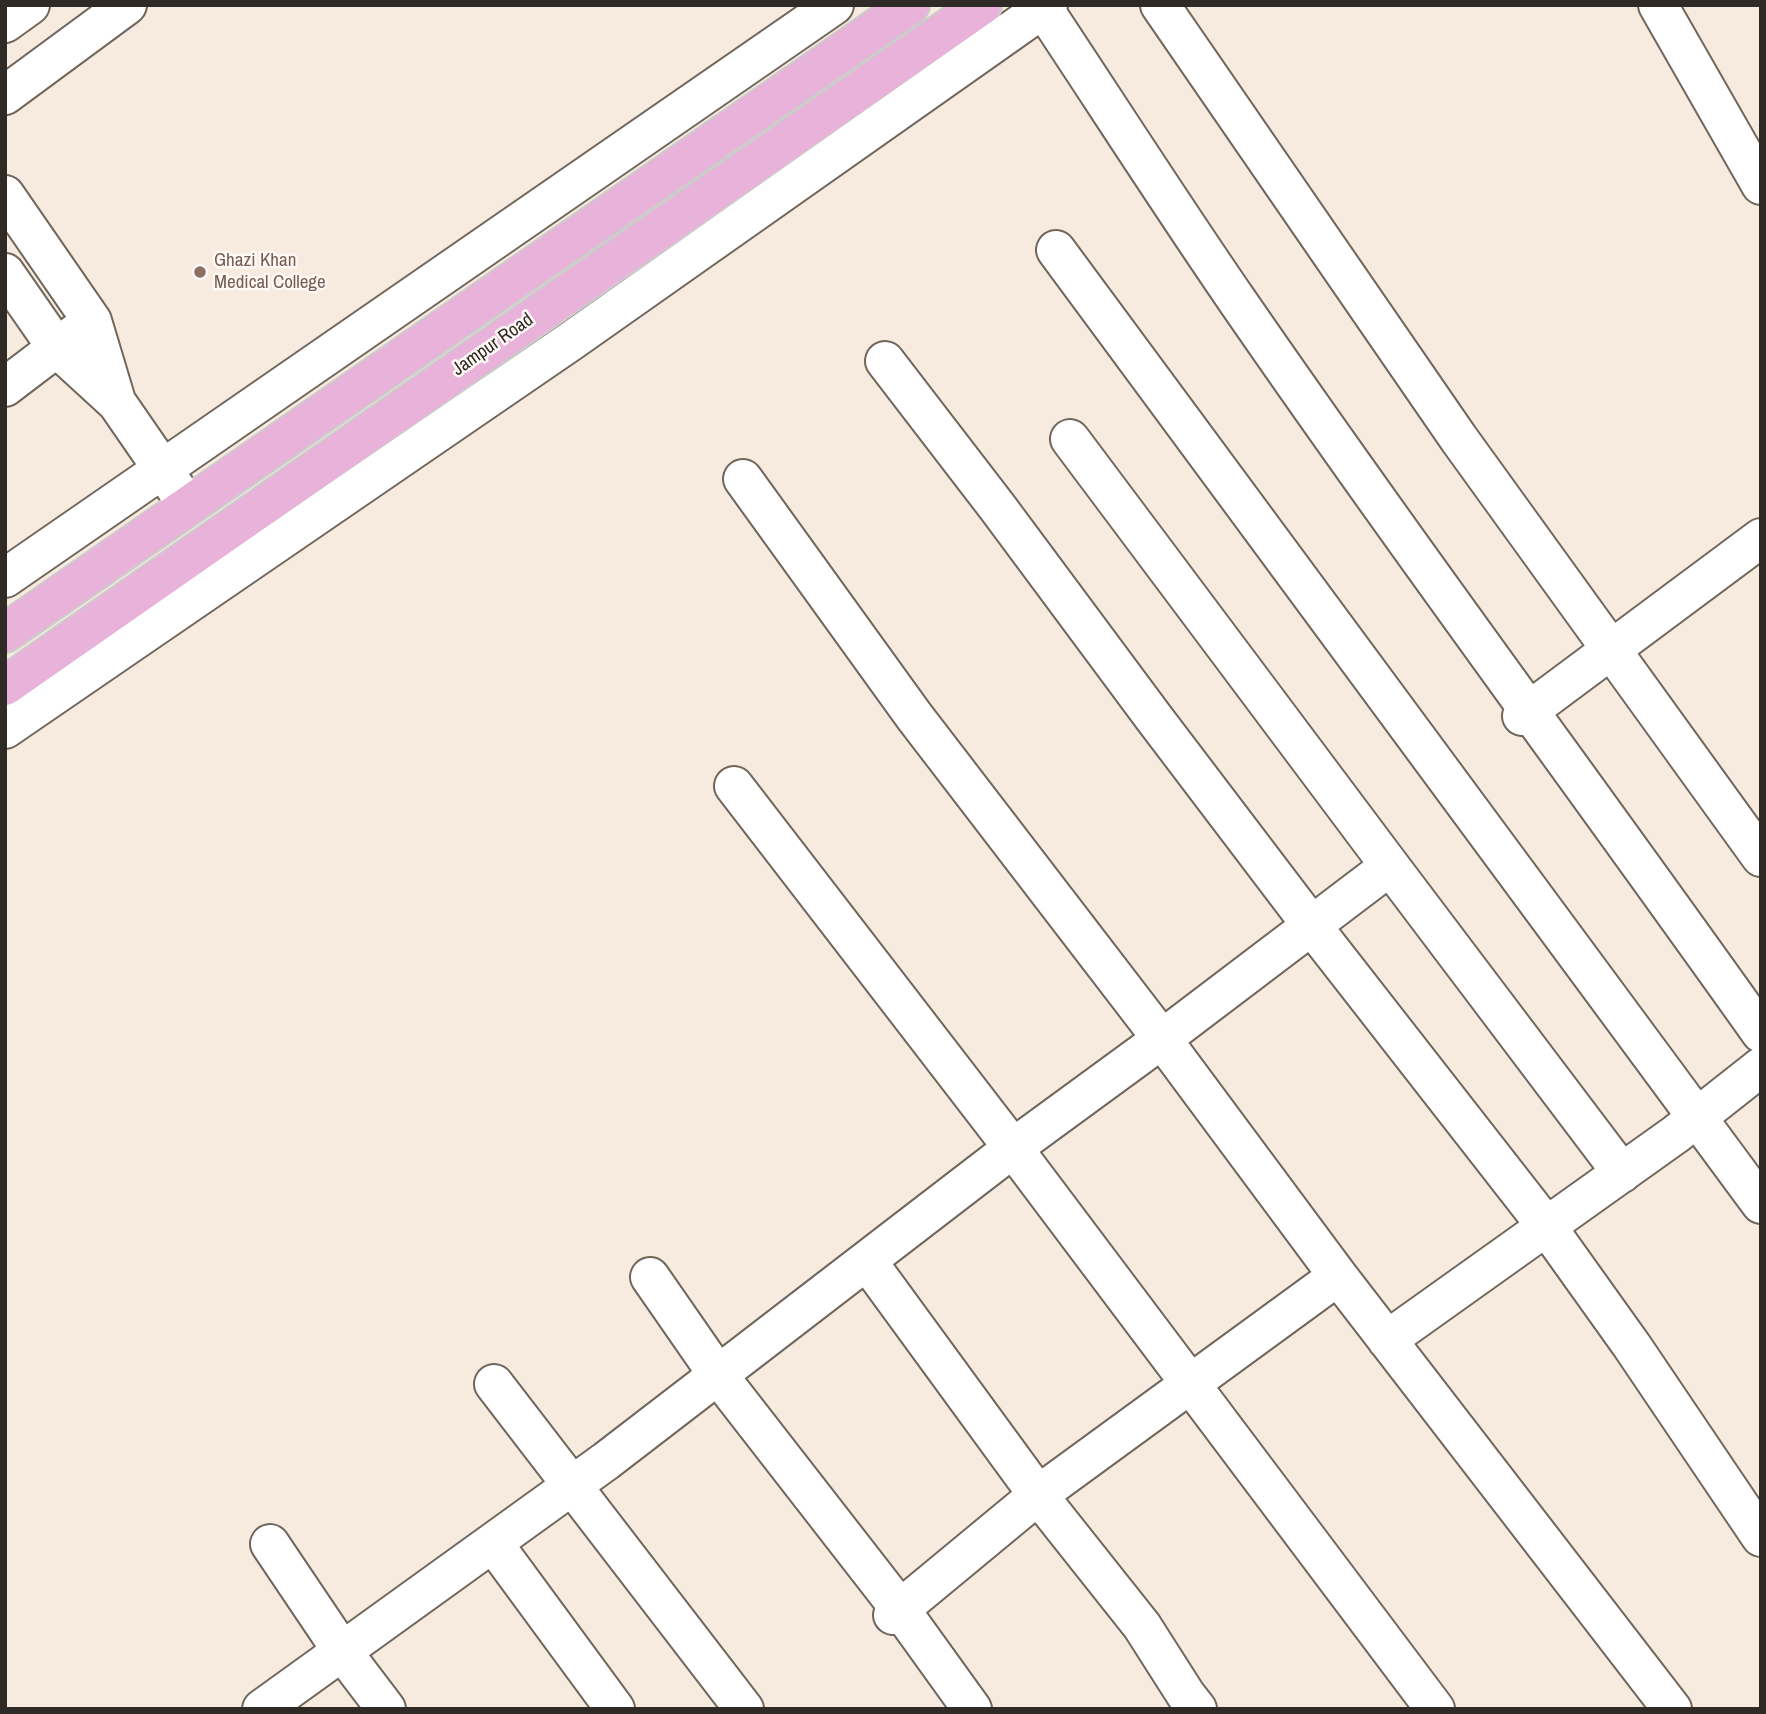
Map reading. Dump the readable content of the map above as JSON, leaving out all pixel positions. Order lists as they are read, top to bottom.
{
  "streets": {
    "main road": ["Jampur Road"]
  },
  "places": ["Ghazi Khan Medical College"]
}
